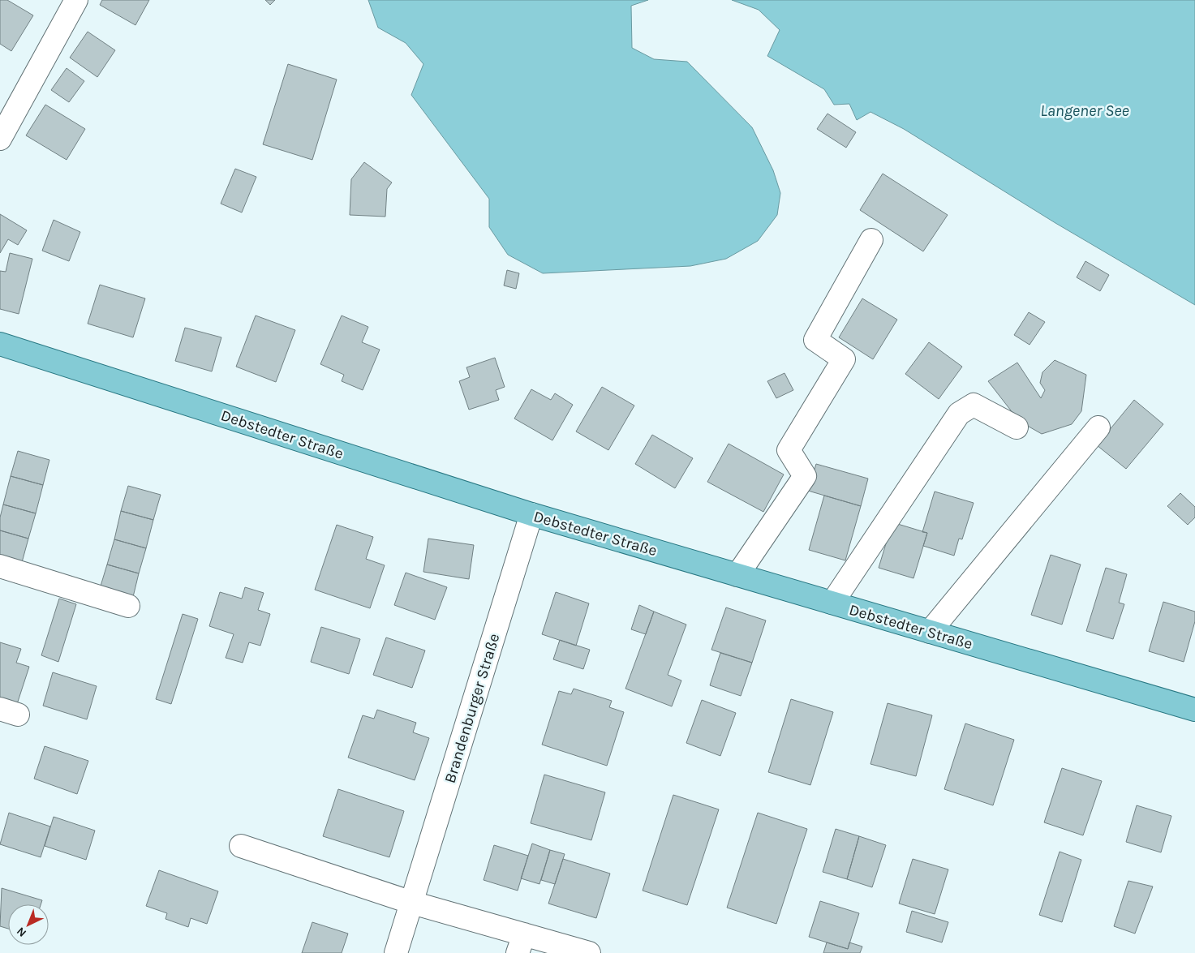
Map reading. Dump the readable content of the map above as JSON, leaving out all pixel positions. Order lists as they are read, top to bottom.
{
  "streets": {
    "main road": ["Debstedter Straße"],
    "street": ["Brandenburger Straße"]
  },
  "crossings": [
    ["Debstedter Straße", "Brandenburger Straße"]
  ],
  "water": ["Langener See"],
  "north": "bottom left"
}
